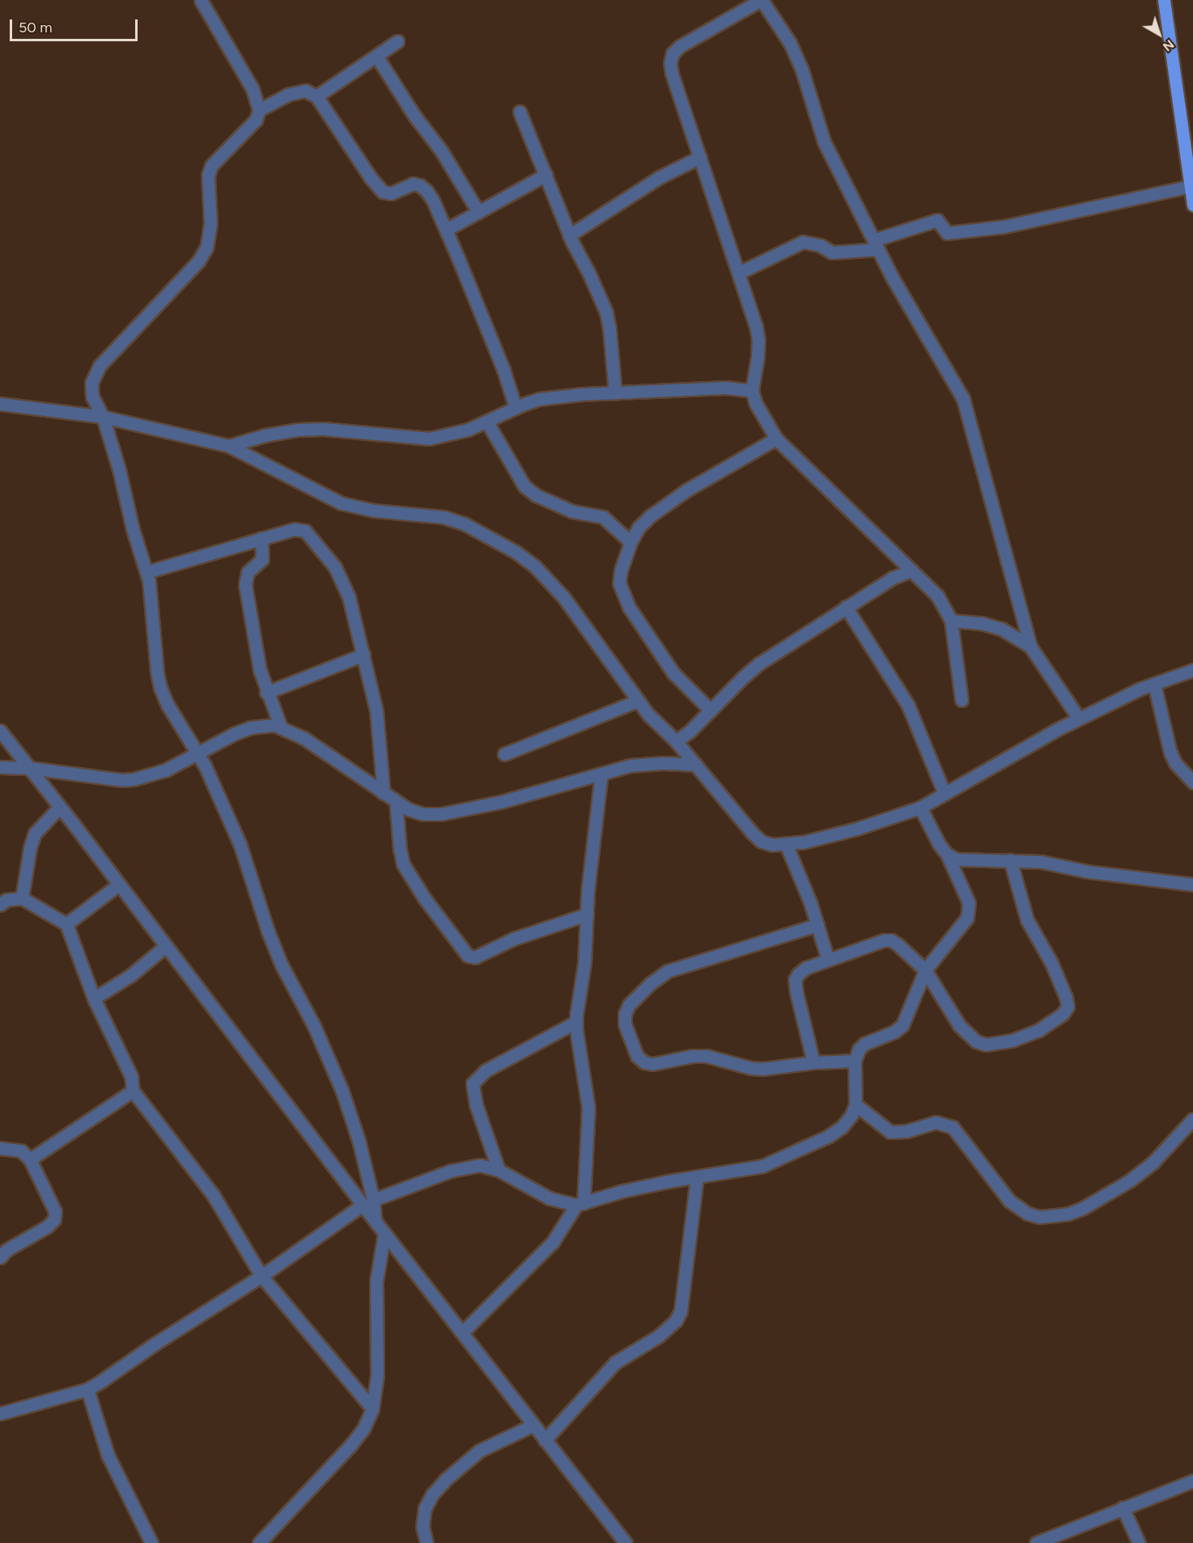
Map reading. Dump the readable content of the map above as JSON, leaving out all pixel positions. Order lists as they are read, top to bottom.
{
  "scale_bar": "50 m",
  "north": "bottom right"
}
